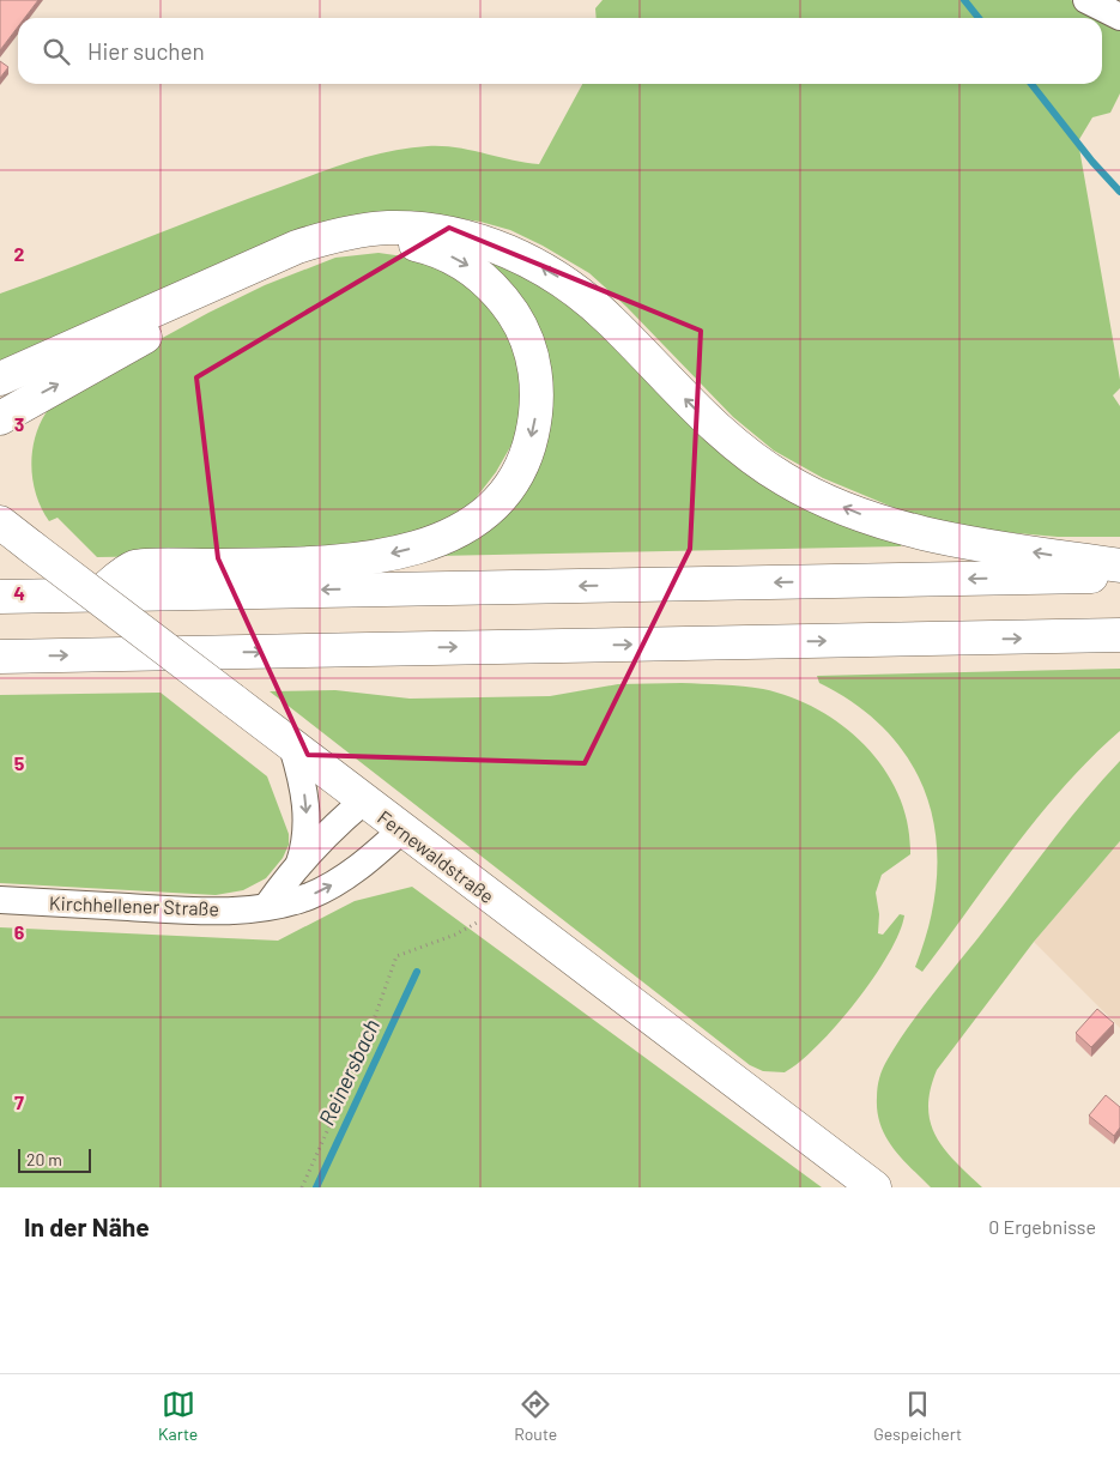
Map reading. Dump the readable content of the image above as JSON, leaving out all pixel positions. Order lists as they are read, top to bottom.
{
  "streets": {
    "main road": ["Fernewaldstraße"],
    "street": ["Kirchhellener Straße"]
  },
  "crossings": [
    ["Fernewaldstraße", "Kirchhellener Straße"]
  ],
  "water": ["Reinersbach"],
  "scale_bar": "20 m",
  "page": {
    "search": "Hier suchen",
    "scale": "20 m",
    "heading": ["In der Nähe", "0 Ergebnisse"],
    "nav": ["Karte", "Route", "Gespeichert"]
  },
  "grid": {
    "rows": [
      "2",
      "3",
      "4",
      "5",
      "6",
      "7"
    ]
  }
}
